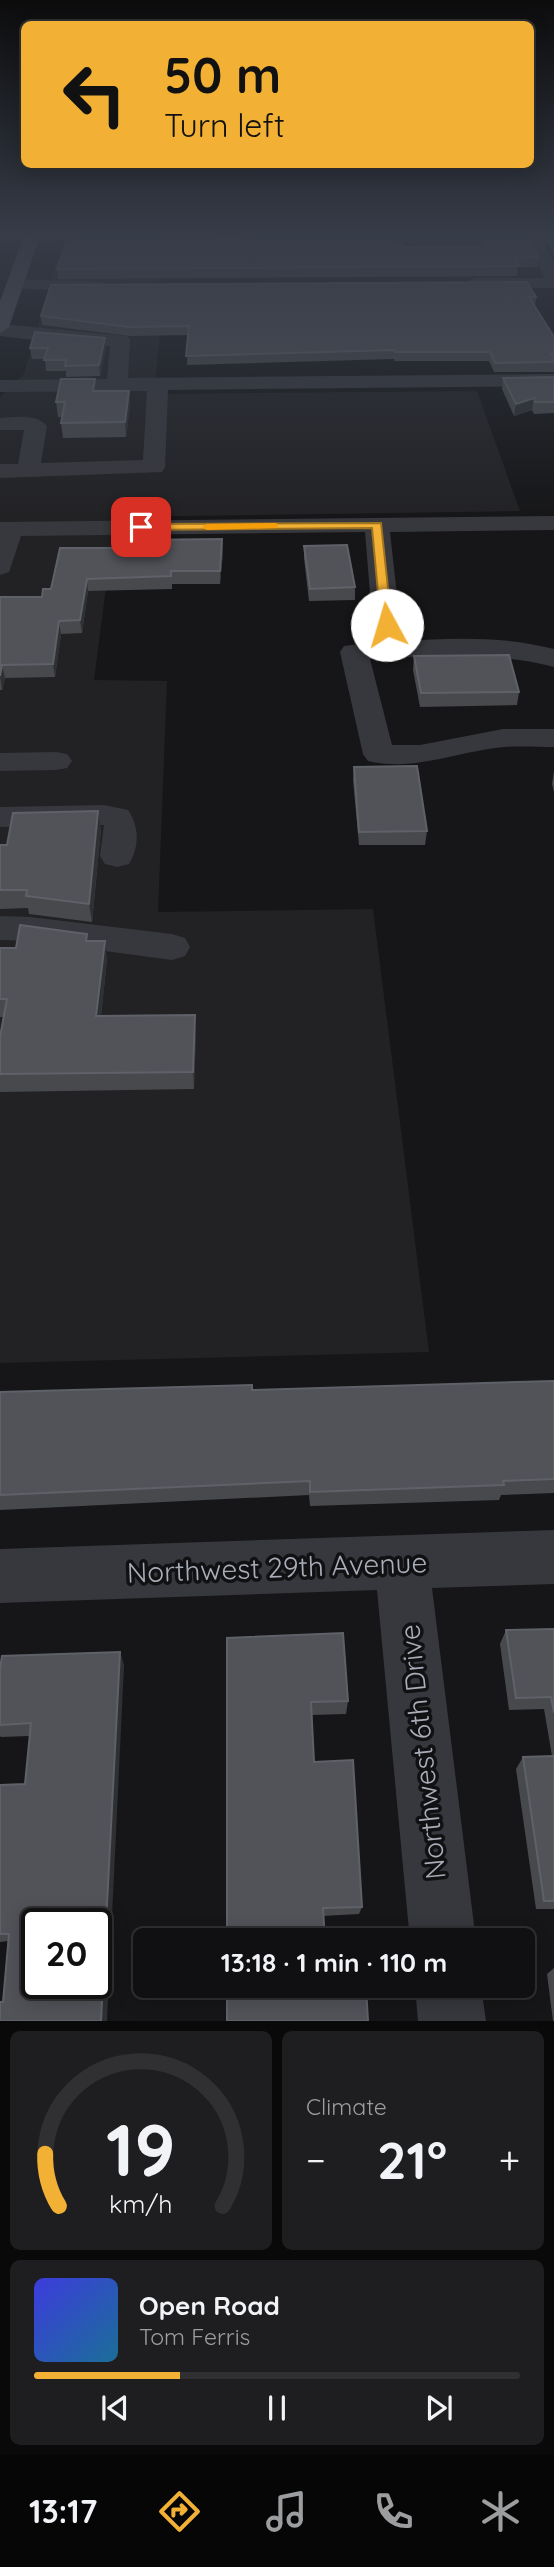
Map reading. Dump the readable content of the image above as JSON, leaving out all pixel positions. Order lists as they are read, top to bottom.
{
  "streets": {
    "street": ["Northwest 29th Avenue", "Northwest 6th Drive"]
  },
  "crossings": [
    ["Northwest 29th Avenue", "Northwest 6th Drive"]
  ],
  "page": {
    "turn": ["50 m", "Turn left"],
    "limit": "20",
    "trip": "13:18 · 1 min · 110 m",
    "tile": "Climate",
    "heat": ["−", "21°", "+"],
    "song": ["Open Road", "Tom Ferris"],
    "tabs": "13:17",
    "gauge": ["19", "km/h"]
  }
}
